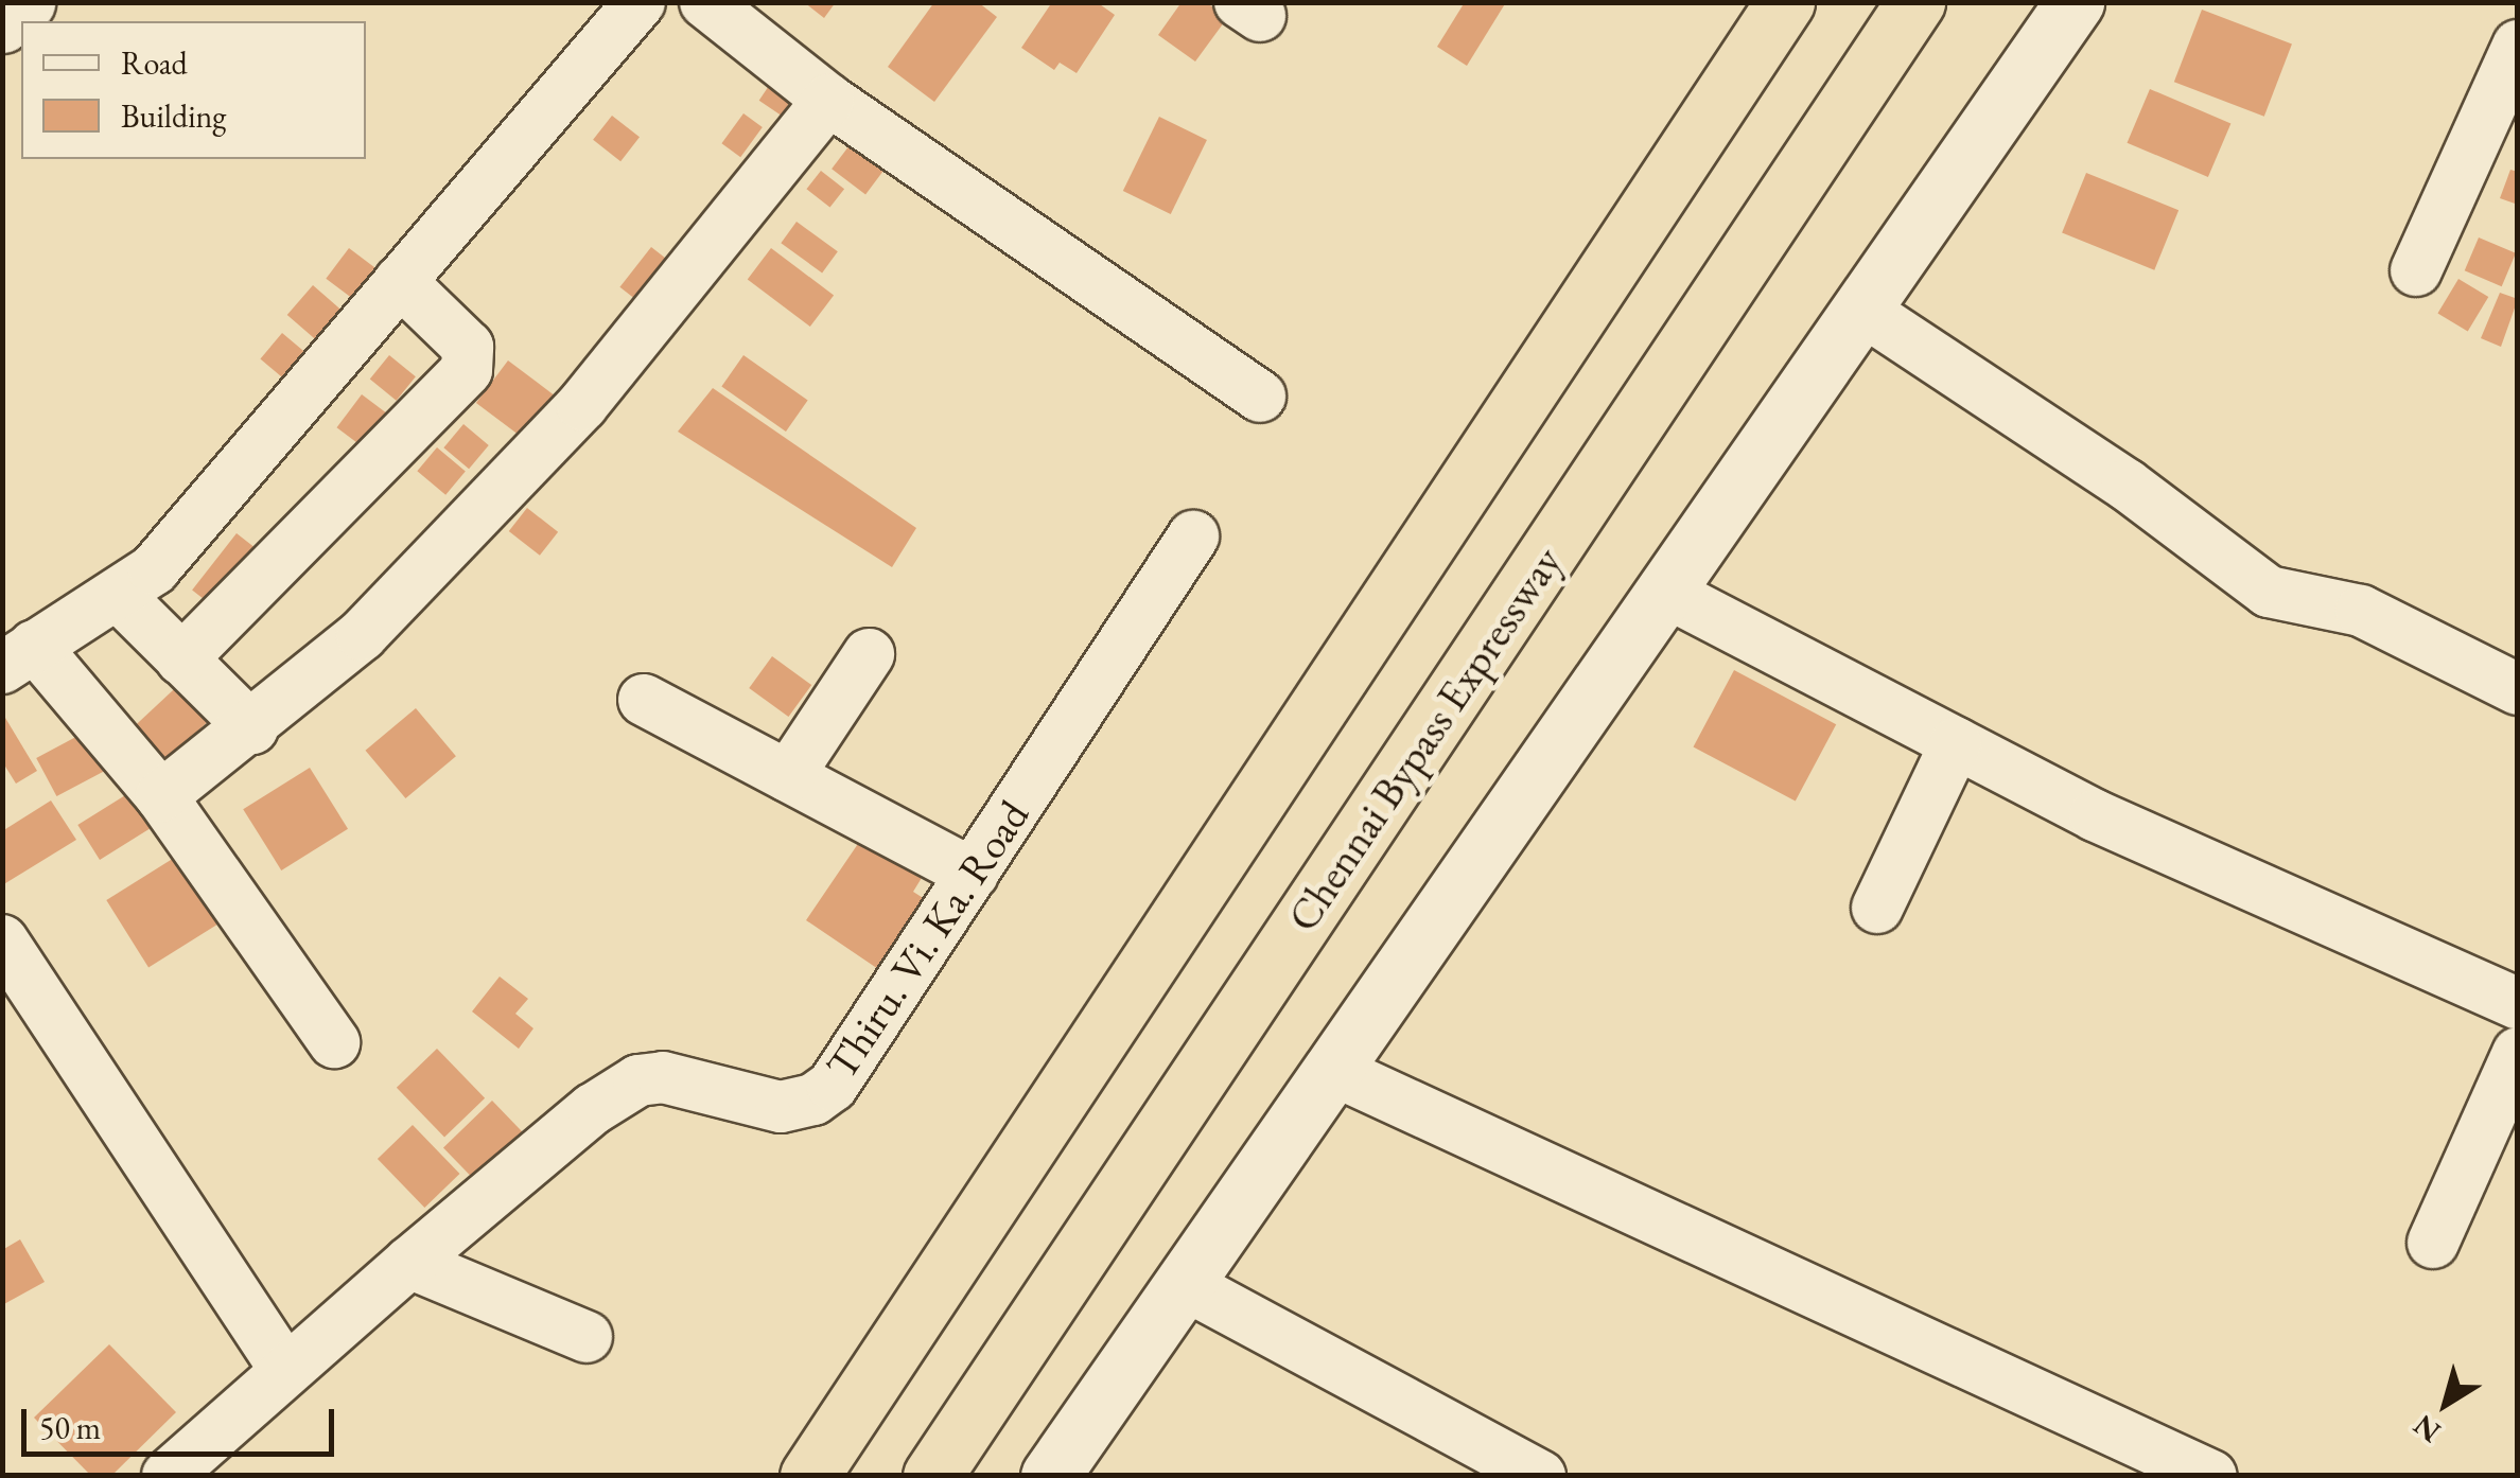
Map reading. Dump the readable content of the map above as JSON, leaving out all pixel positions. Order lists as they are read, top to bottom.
{
  "streets": {
    "highway": ["Chennai Bypass Expressway"],
    "street": ["Thiru. Vi. Ka. Road"]
  },
  "legend": ["Road", "Building"],
  "scale_bar": "50 m",
  "north": "bottom left"
}
